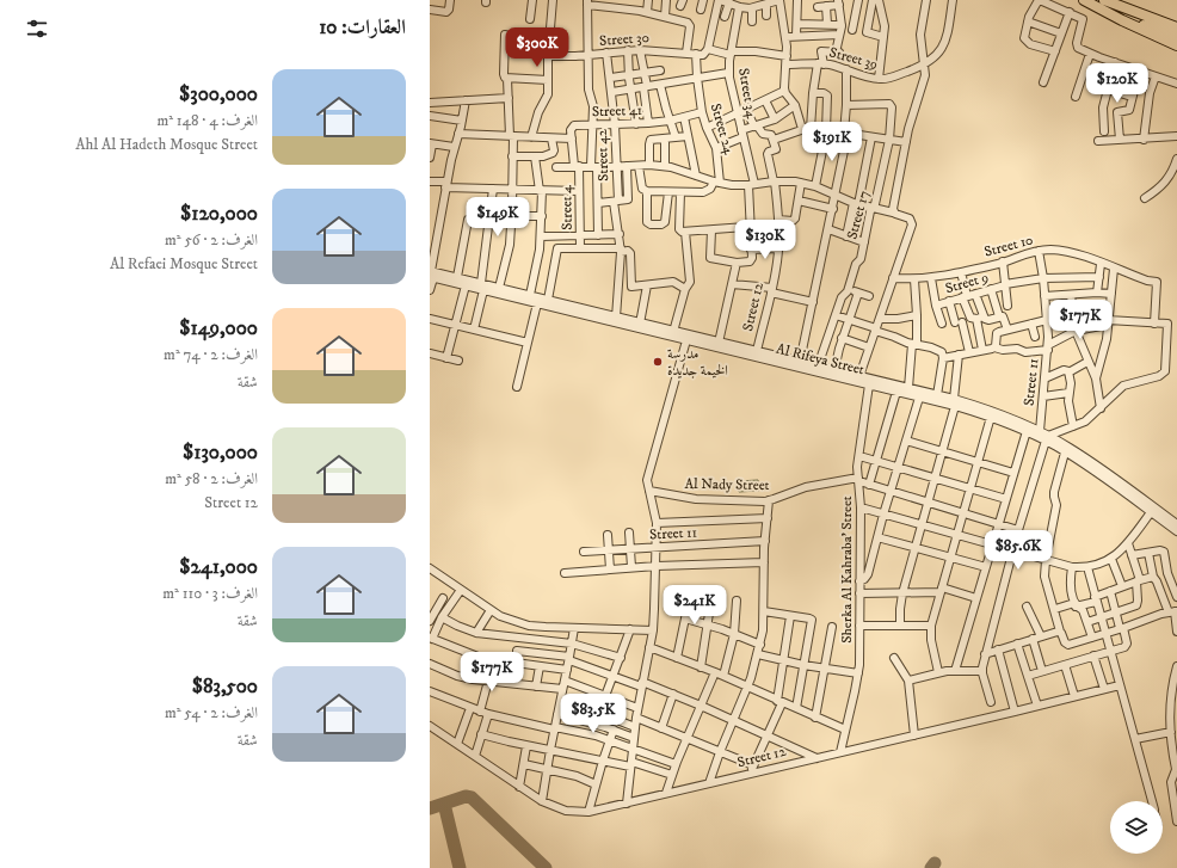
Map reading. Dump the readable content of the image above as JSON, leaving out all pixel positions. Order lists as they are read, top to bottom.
{
  "streets": {
    "street": [
      "Street 30",
      "Street 39",
      "Street 34",
      "Street 41",
      "Street 24",
      "Street 42",
      "Street 4",
      "Street 17",
      "Street 10",
      "Street 9",
      "Street 12",
      "Al Rifeya Street",
      "Street 11",
      "Al Nady Street",
      "Sherka Al Kahraba' Street"
    ]
  },
  "crossings": [
    ["Street 30", "Street 34"],
    ["Street 30", "Street 24"],
    ["Street 30", "Street 42"],
    ["Street 41", "Street 24"],
    ["Street 41", "Street 42"],
    ["Street 42", "Al Rifeya Street"],
    ["Street 17", "Al Rifeya Street"],
    ["Street 10", "Street 11"],
    ["Street 9", "Street 11"],
    ["Street 12", "Al Rifeya Street"],
    ["Street 12", "Sherka Al Kahraba' Street"],
    ["Al Rifeya Street", "Street 11"],
    ["Al Rifeya Street", "Sherka Al Kahraba' Street"],
    ["Al Nady Street", "Sherka Al Kahraba' Street"]
  ],
  "places": ["مدرسة الخيمة جديدة"],
  "page": {
    "heading": "العقارات: 10",
    "price": [
      "$300K",
      "$120K",
      "$191K",
      "$149K",
      "$130K",
      "$177K",
      "$85.6K",
      "$241K",
      "$177K",
      "$83.5K"
    ],
    "list": [
      {
        "name": "$300,000",
        "note": "الغرف: 4 · 148 m² · Ahl Al Hadeth Mosque Street"
      },
      {
        "name": "$120,000",
        "note": "الغرف: 2 · 56 m² · Al Refaei Mosque Street"
      },
      {
        "name": "$149,000",
        "note": "الغرف: 2 · 74 m² · شقة"
      },
      {
        "name": "$130,000",
        "note": "الغرف: 2 · 58 m² · Street 12"
      },
      {
        "name": "$241,000",
        "note": "الغرف: 3 · 110 m² · شقة"
      },
      {
        "name": "$83,500",
        "note": "الغرف: 2 · 54 m² · شقة"
      }
    ]
  }
}
